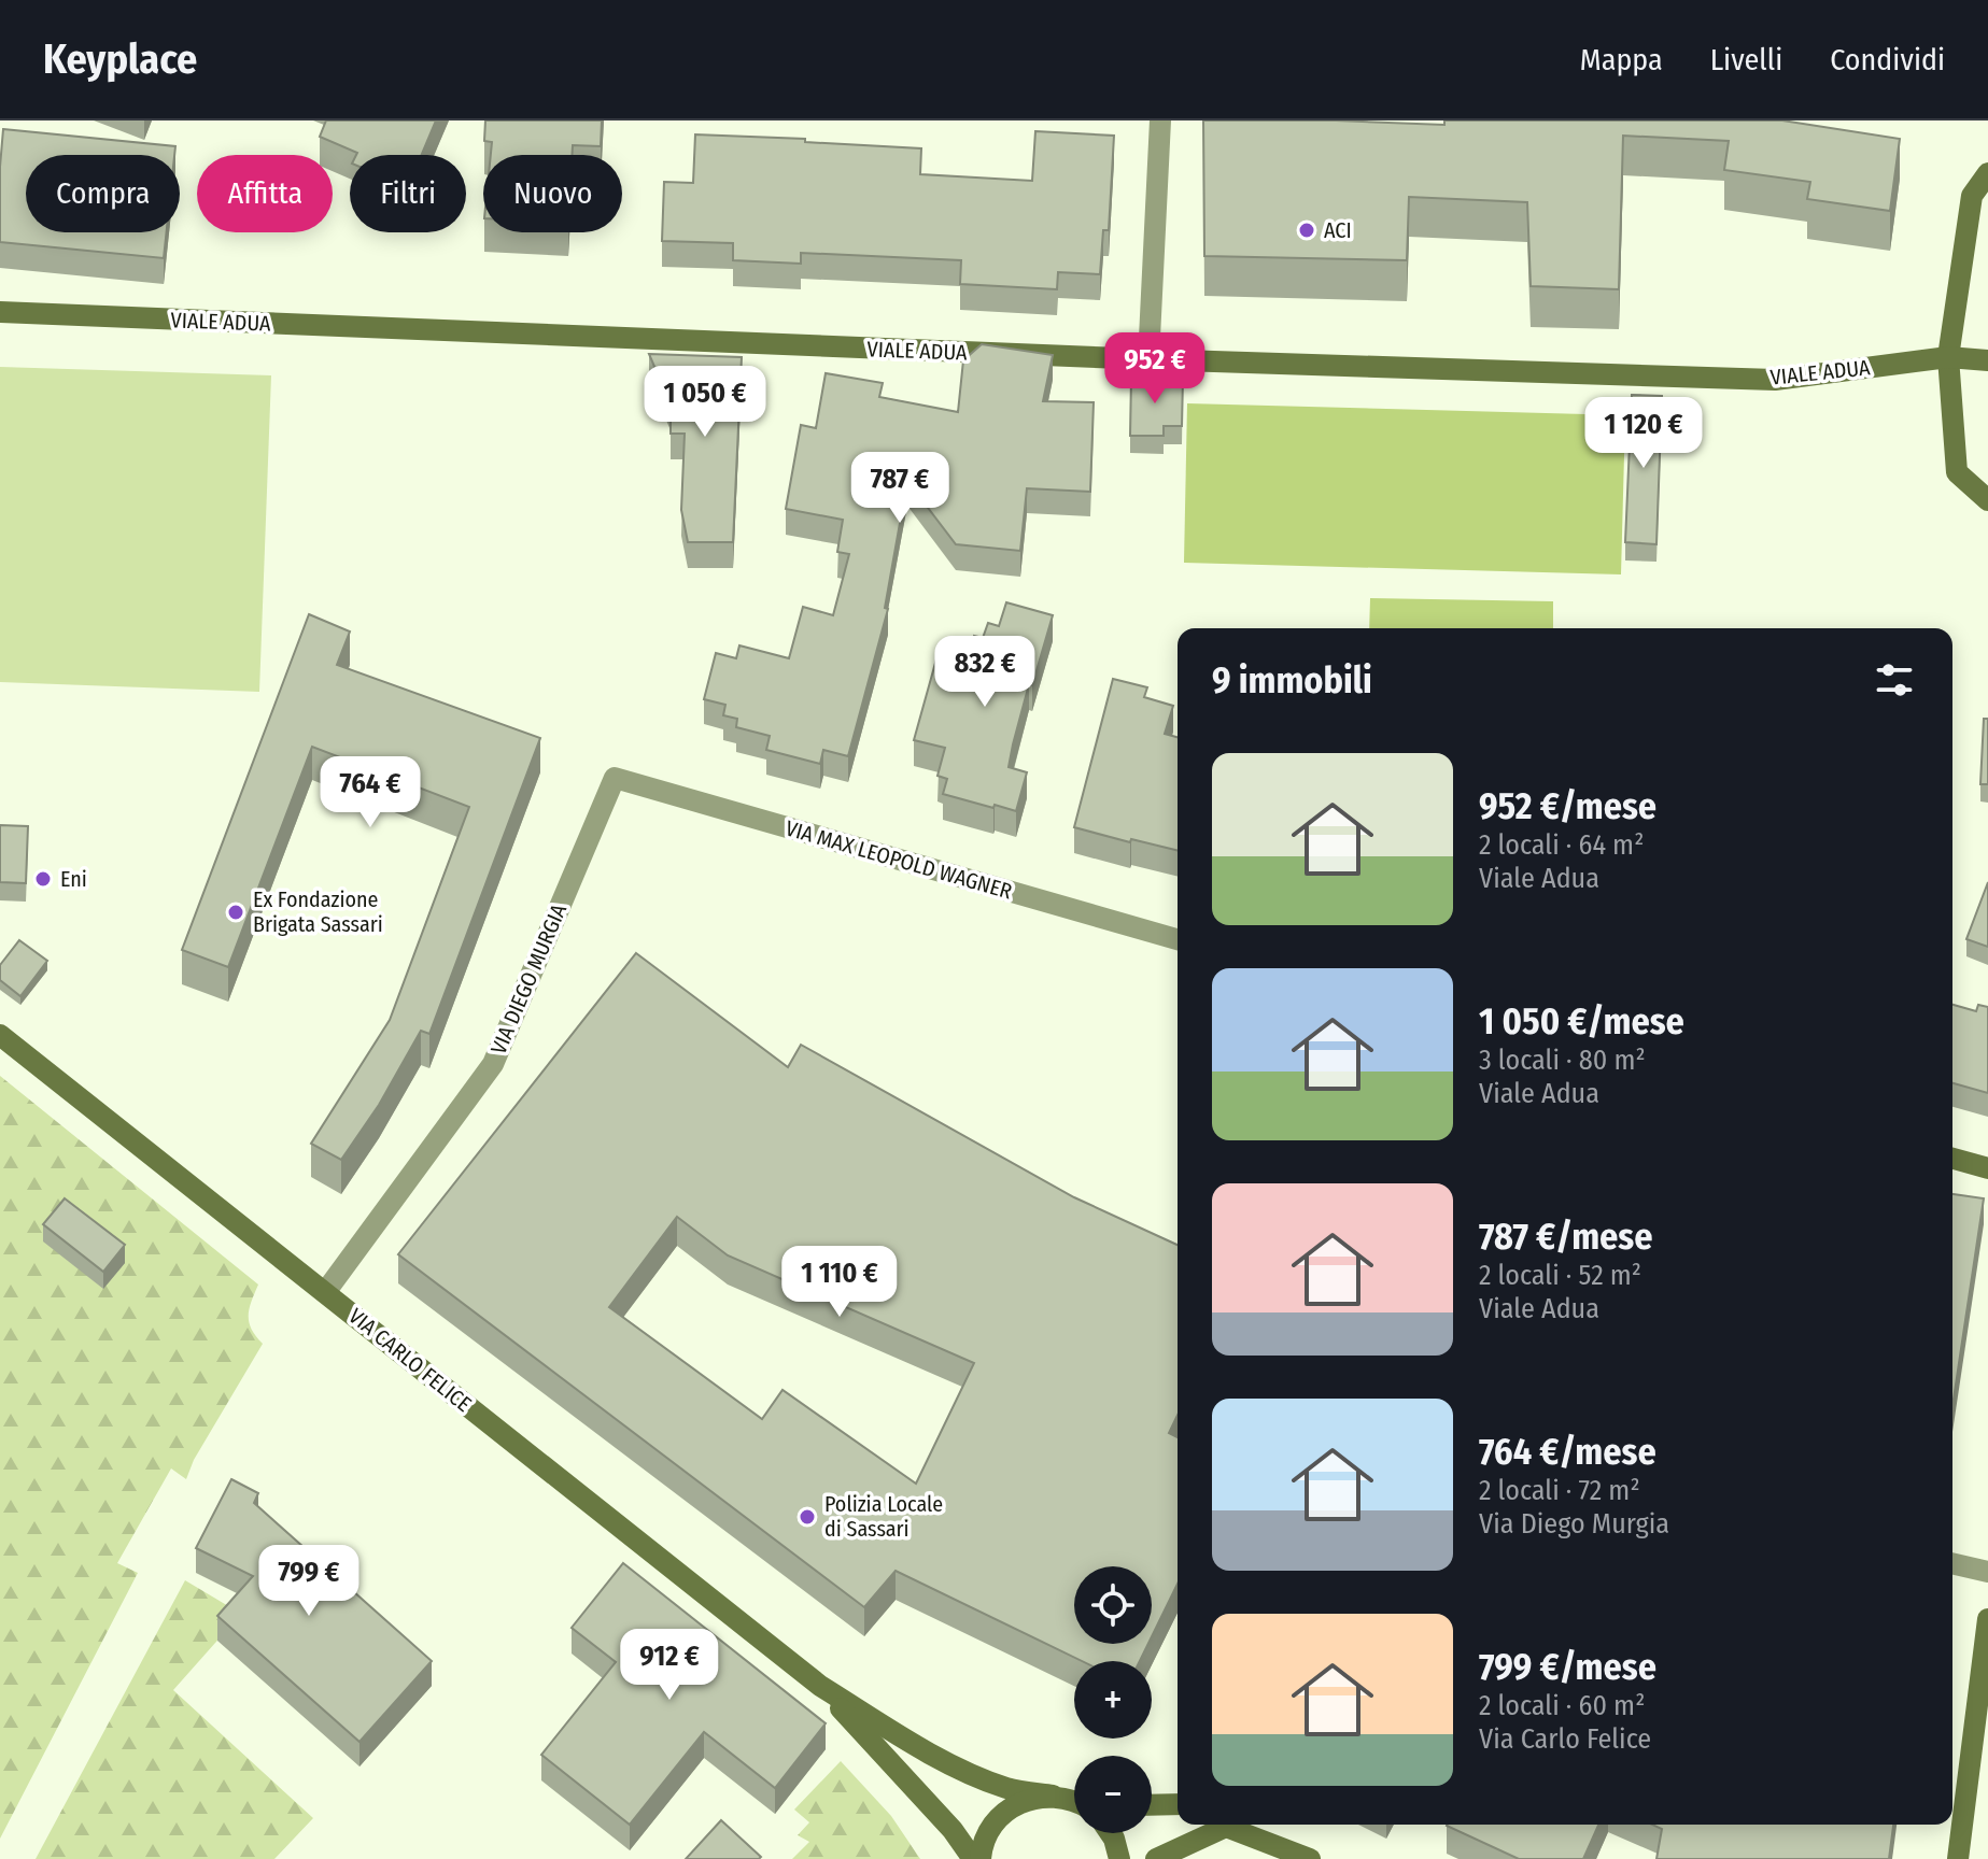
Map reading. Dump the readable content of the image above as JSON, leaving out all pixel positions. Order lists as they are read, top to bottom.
{
  "streets": {
    "main road": ["VIALE ADUA", "VIA CARLO FELICE"],
    "street": ["VIA MAX LEOPOLD WAGNER", "VIA DIEGO MURGIA"]
  },
  "crossings": [
    ["VIA MAX LEOPOLD WAGNER", "VIA DIEGO MURGIA"],
    ["VIA DIEGO MURGIA", "VIA CARLO FELICE"]
  ],
  "places": [
    "ACI",
    "Eni",
    "Ex Fondazione Brigata Sassari",
    "Polizia Locale di Sassari"
  ],
  "page": {
    "header": "Keyplace",
    "nav": ["Mappa", "Livelli", "Condividi"],
    "chip": [
      "Compra",
      "Affitta",
      "Filtri",
      "Nuovo"
    ],
    "price": [
      "952 €",
      "1 050 €",
      "1 120 €",
      "787 €",
      "832 €",
      "764 €",
      "1 110 €",
      "799 €",
      "912 €"
    ],
    "heading": "9 immobili",
    "list": [
      {
        "name": "952 €/mese",
        "note": "2 locali · 64 m² · Viale Adua"
      },
      {
        "name": "1 050 €/mese",
        "note": "3 locali · 80 m² · Viale Adua"
      },
      {
        "name": "787 €/mese",
        "note": "2 locali · 52 m² · Viale Adua"
      },
      {
        "name": "764 €/mese",
        "note": "2 locali · 72 m² · Via Diego Murgia"
      },
      {
        "name": "799 €/mese",
        "note": "2 locali · 60 m² · Via Carlo Felice"
      }
    ],
    "map_buttons": ["+", "−"]
  }
}
